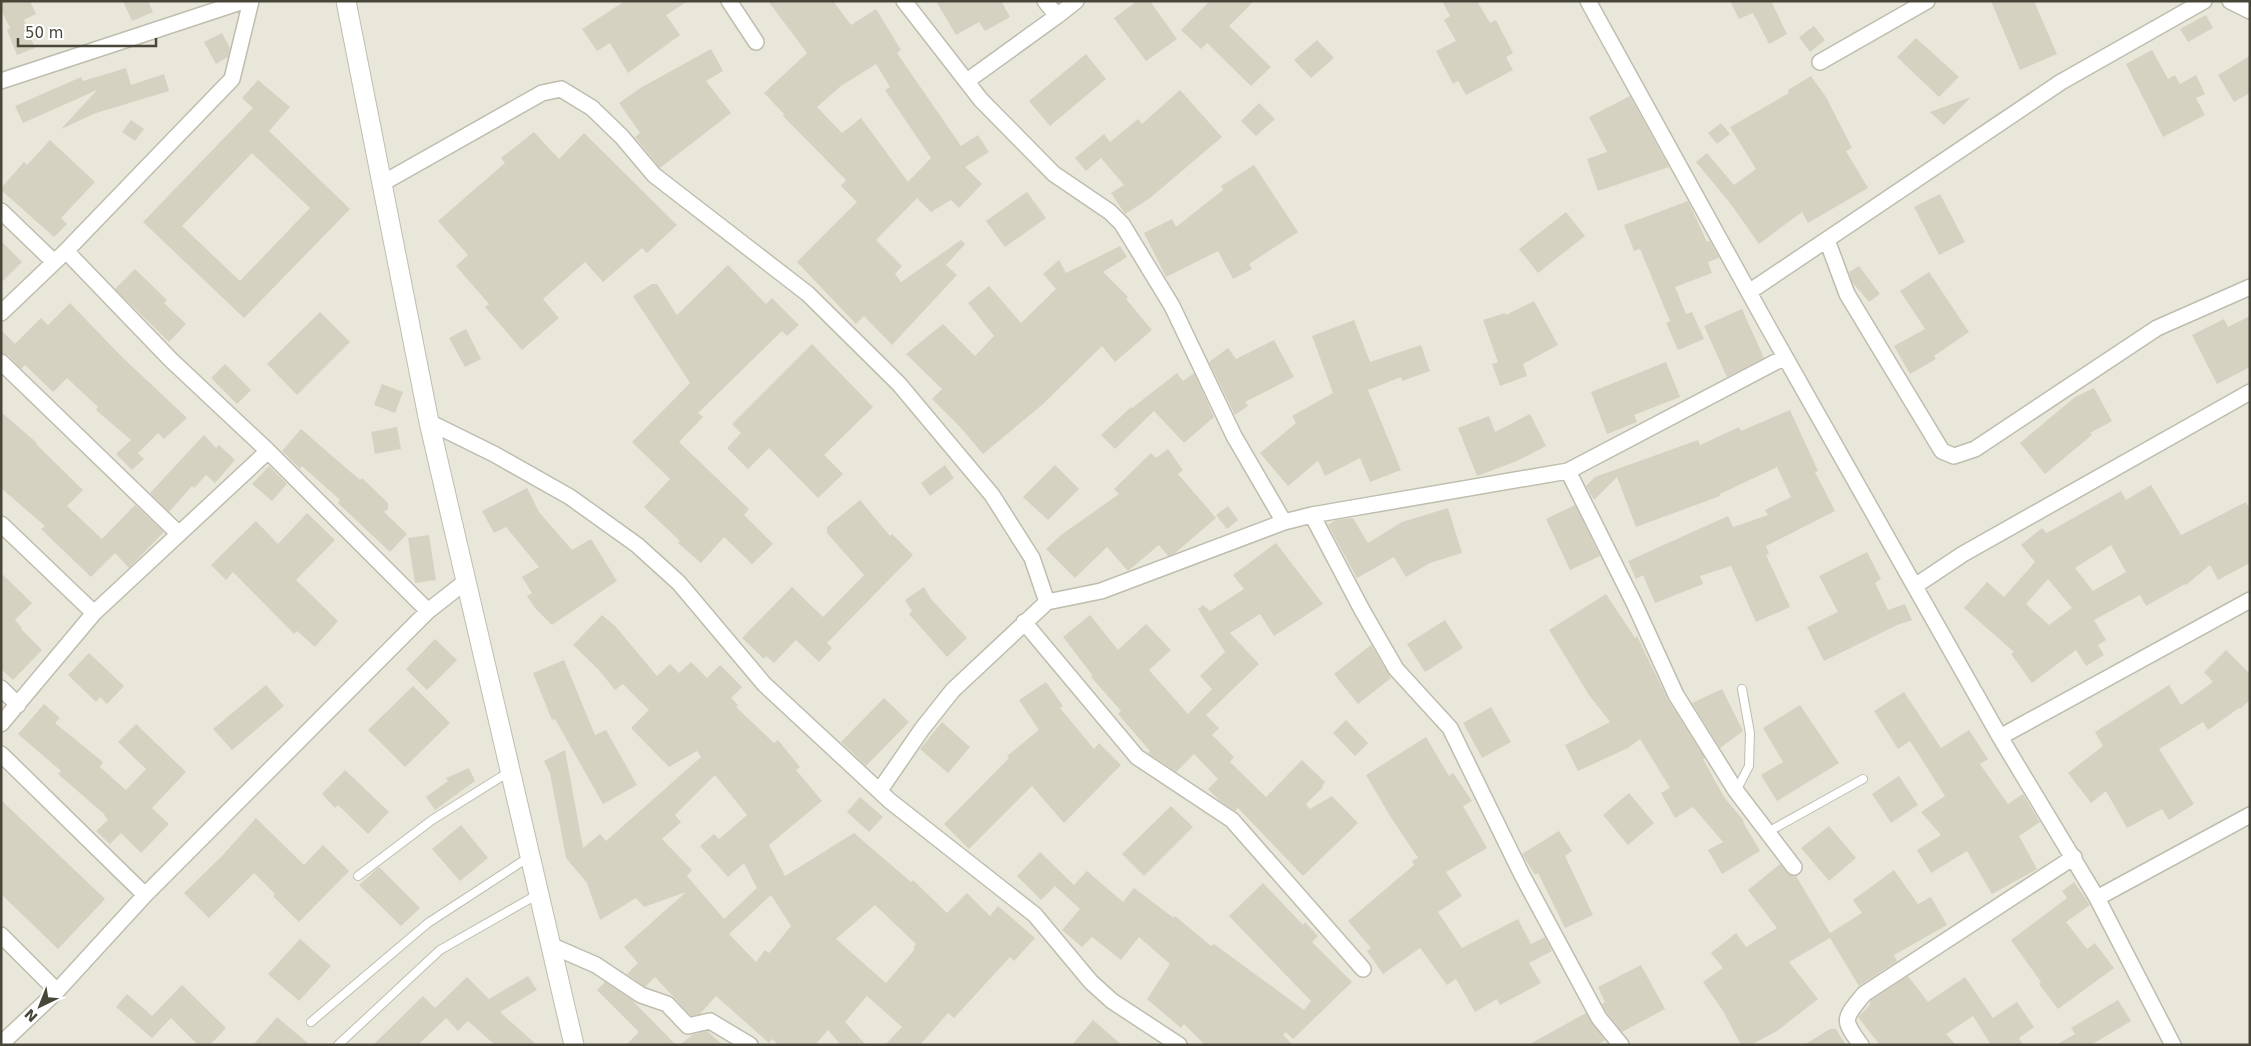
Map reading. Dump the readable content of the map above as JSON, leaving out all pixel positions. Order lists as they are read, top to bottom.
{
  "scale_bar": "50 m",
  "north": "bottom left"
}
